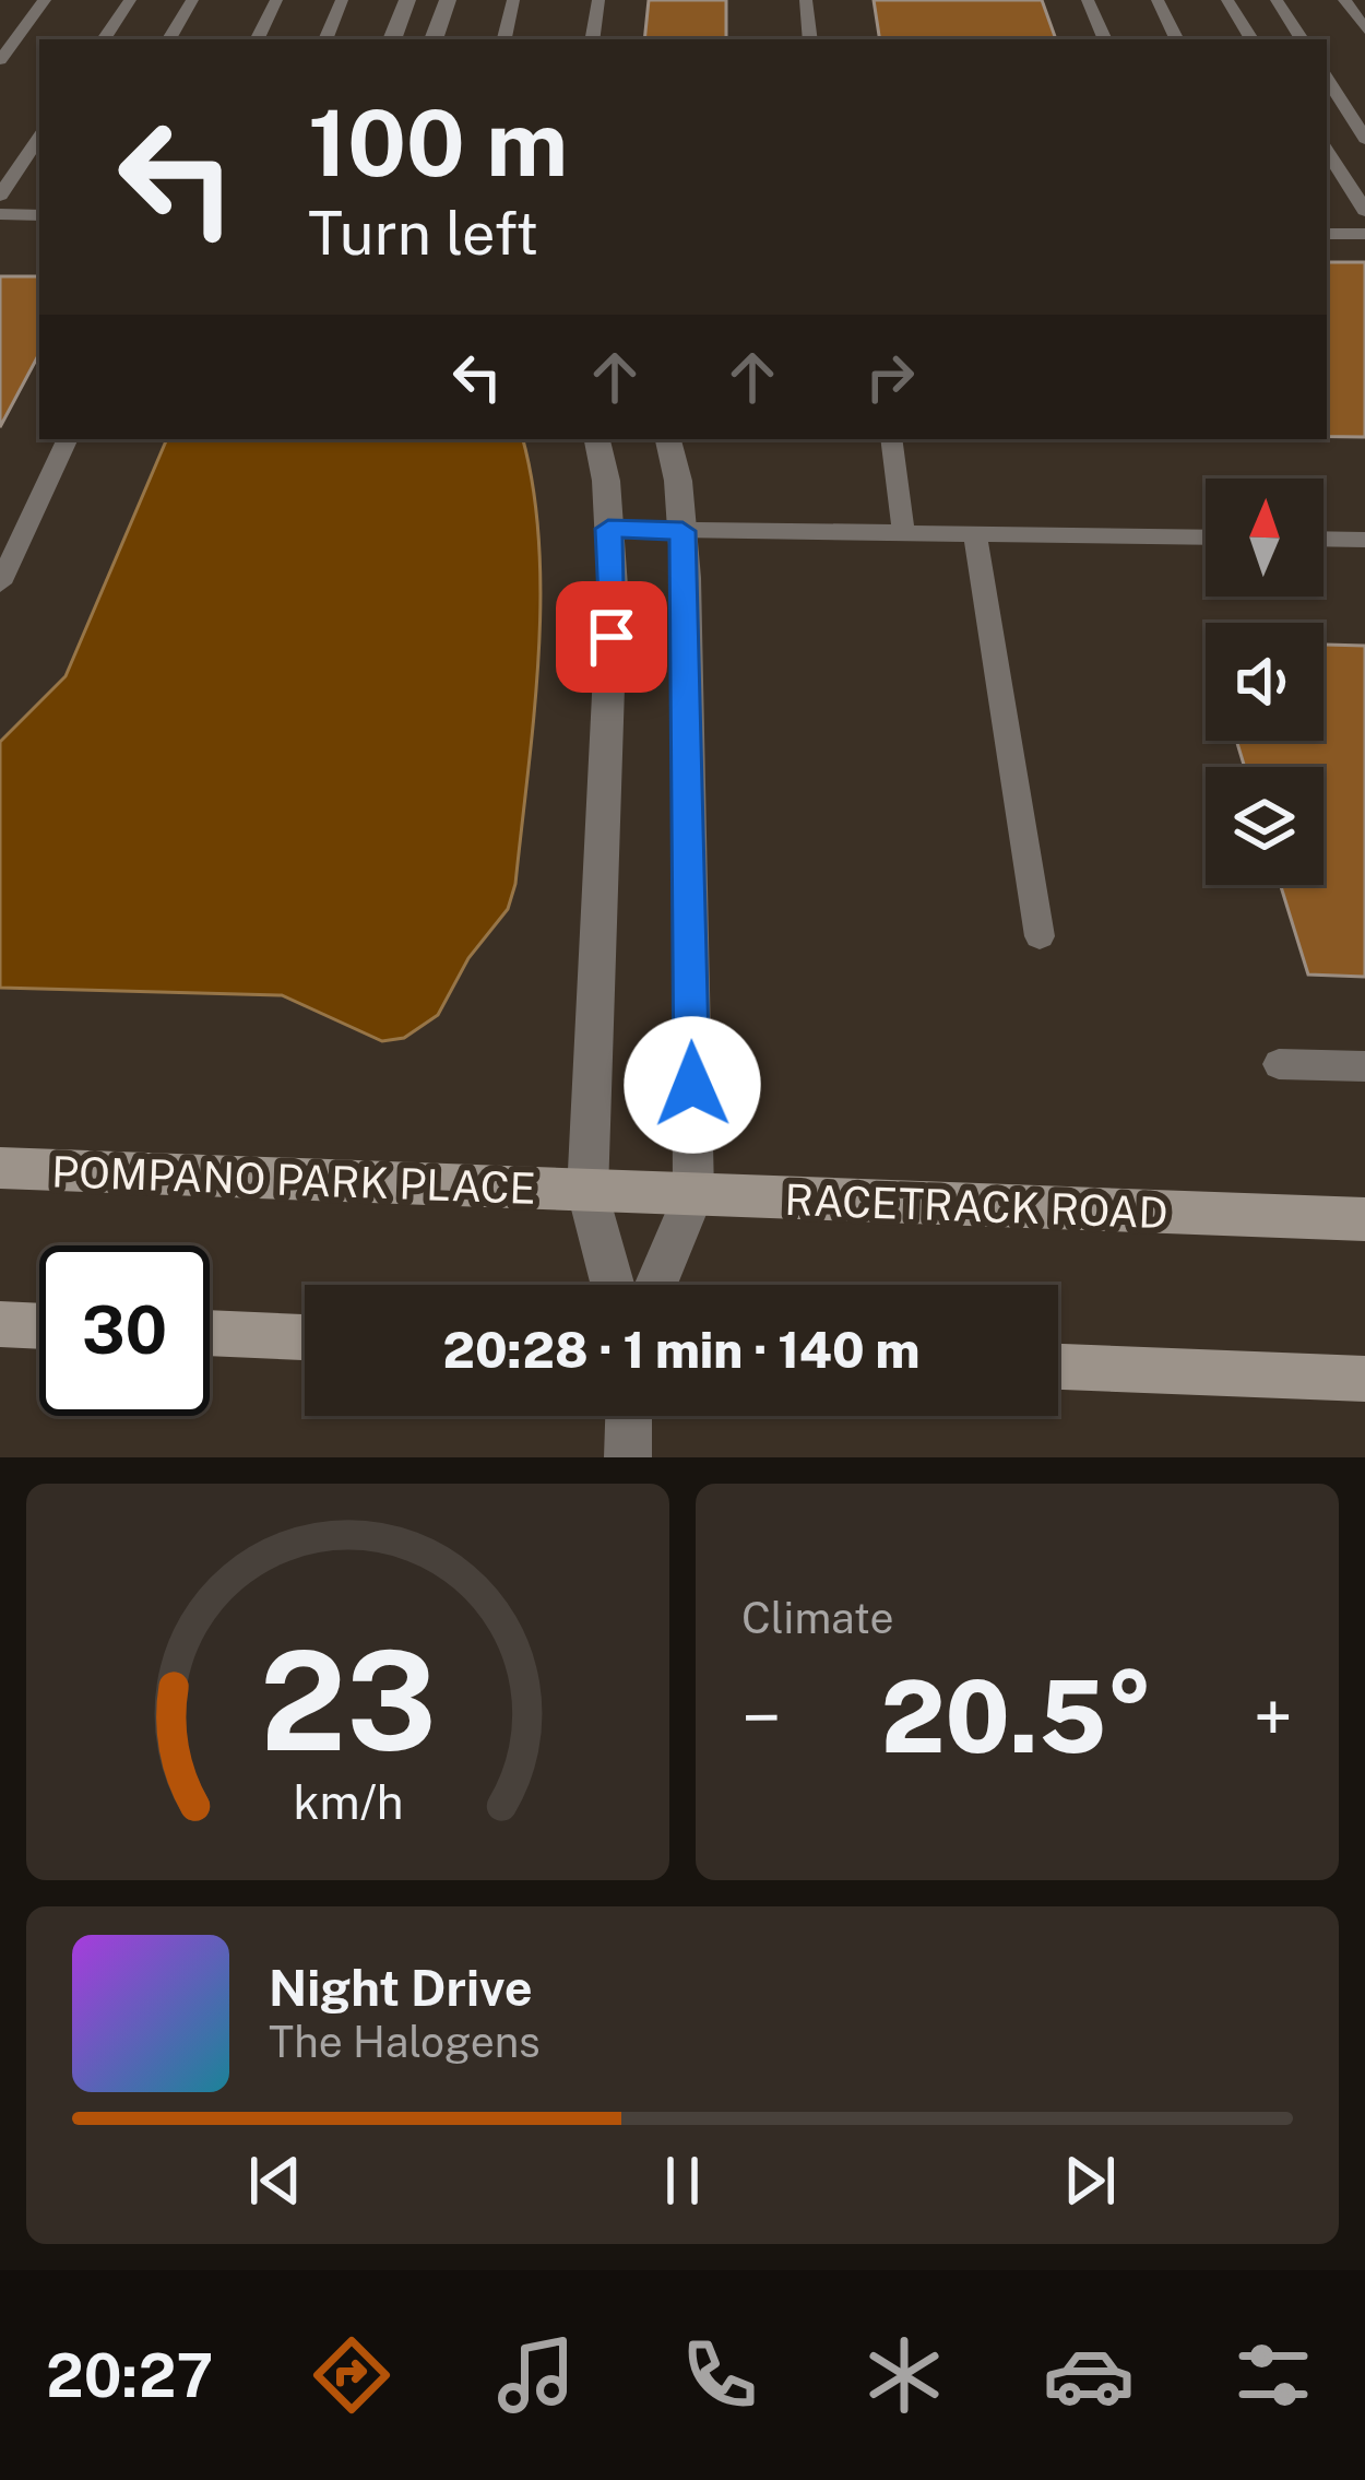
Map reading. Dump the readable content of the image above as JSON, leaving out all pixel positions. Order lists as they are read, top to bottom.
{
  "streets": {
    "street": ["POMPANO PARK PLACE", "RACETRACK ROAD"]
  },
  "crossings": [
    ["POMPANO PARK PLACE", "RACETRACK ROAD"]
  ],
  "north": "top",
  "page": {
    "turn": ["100 m", "Turn left"],
    "limit": "30",
    "trip": "20:28 · 1 min · 140 m",
    "tile": "Climate",
    "heat": ["−", "20.5°", "+"],
    "song": ["Night Drive", "The Halogens"],
    "tabs": "20:27",
    "gauge": ["23", "km/h"]
  }
}
